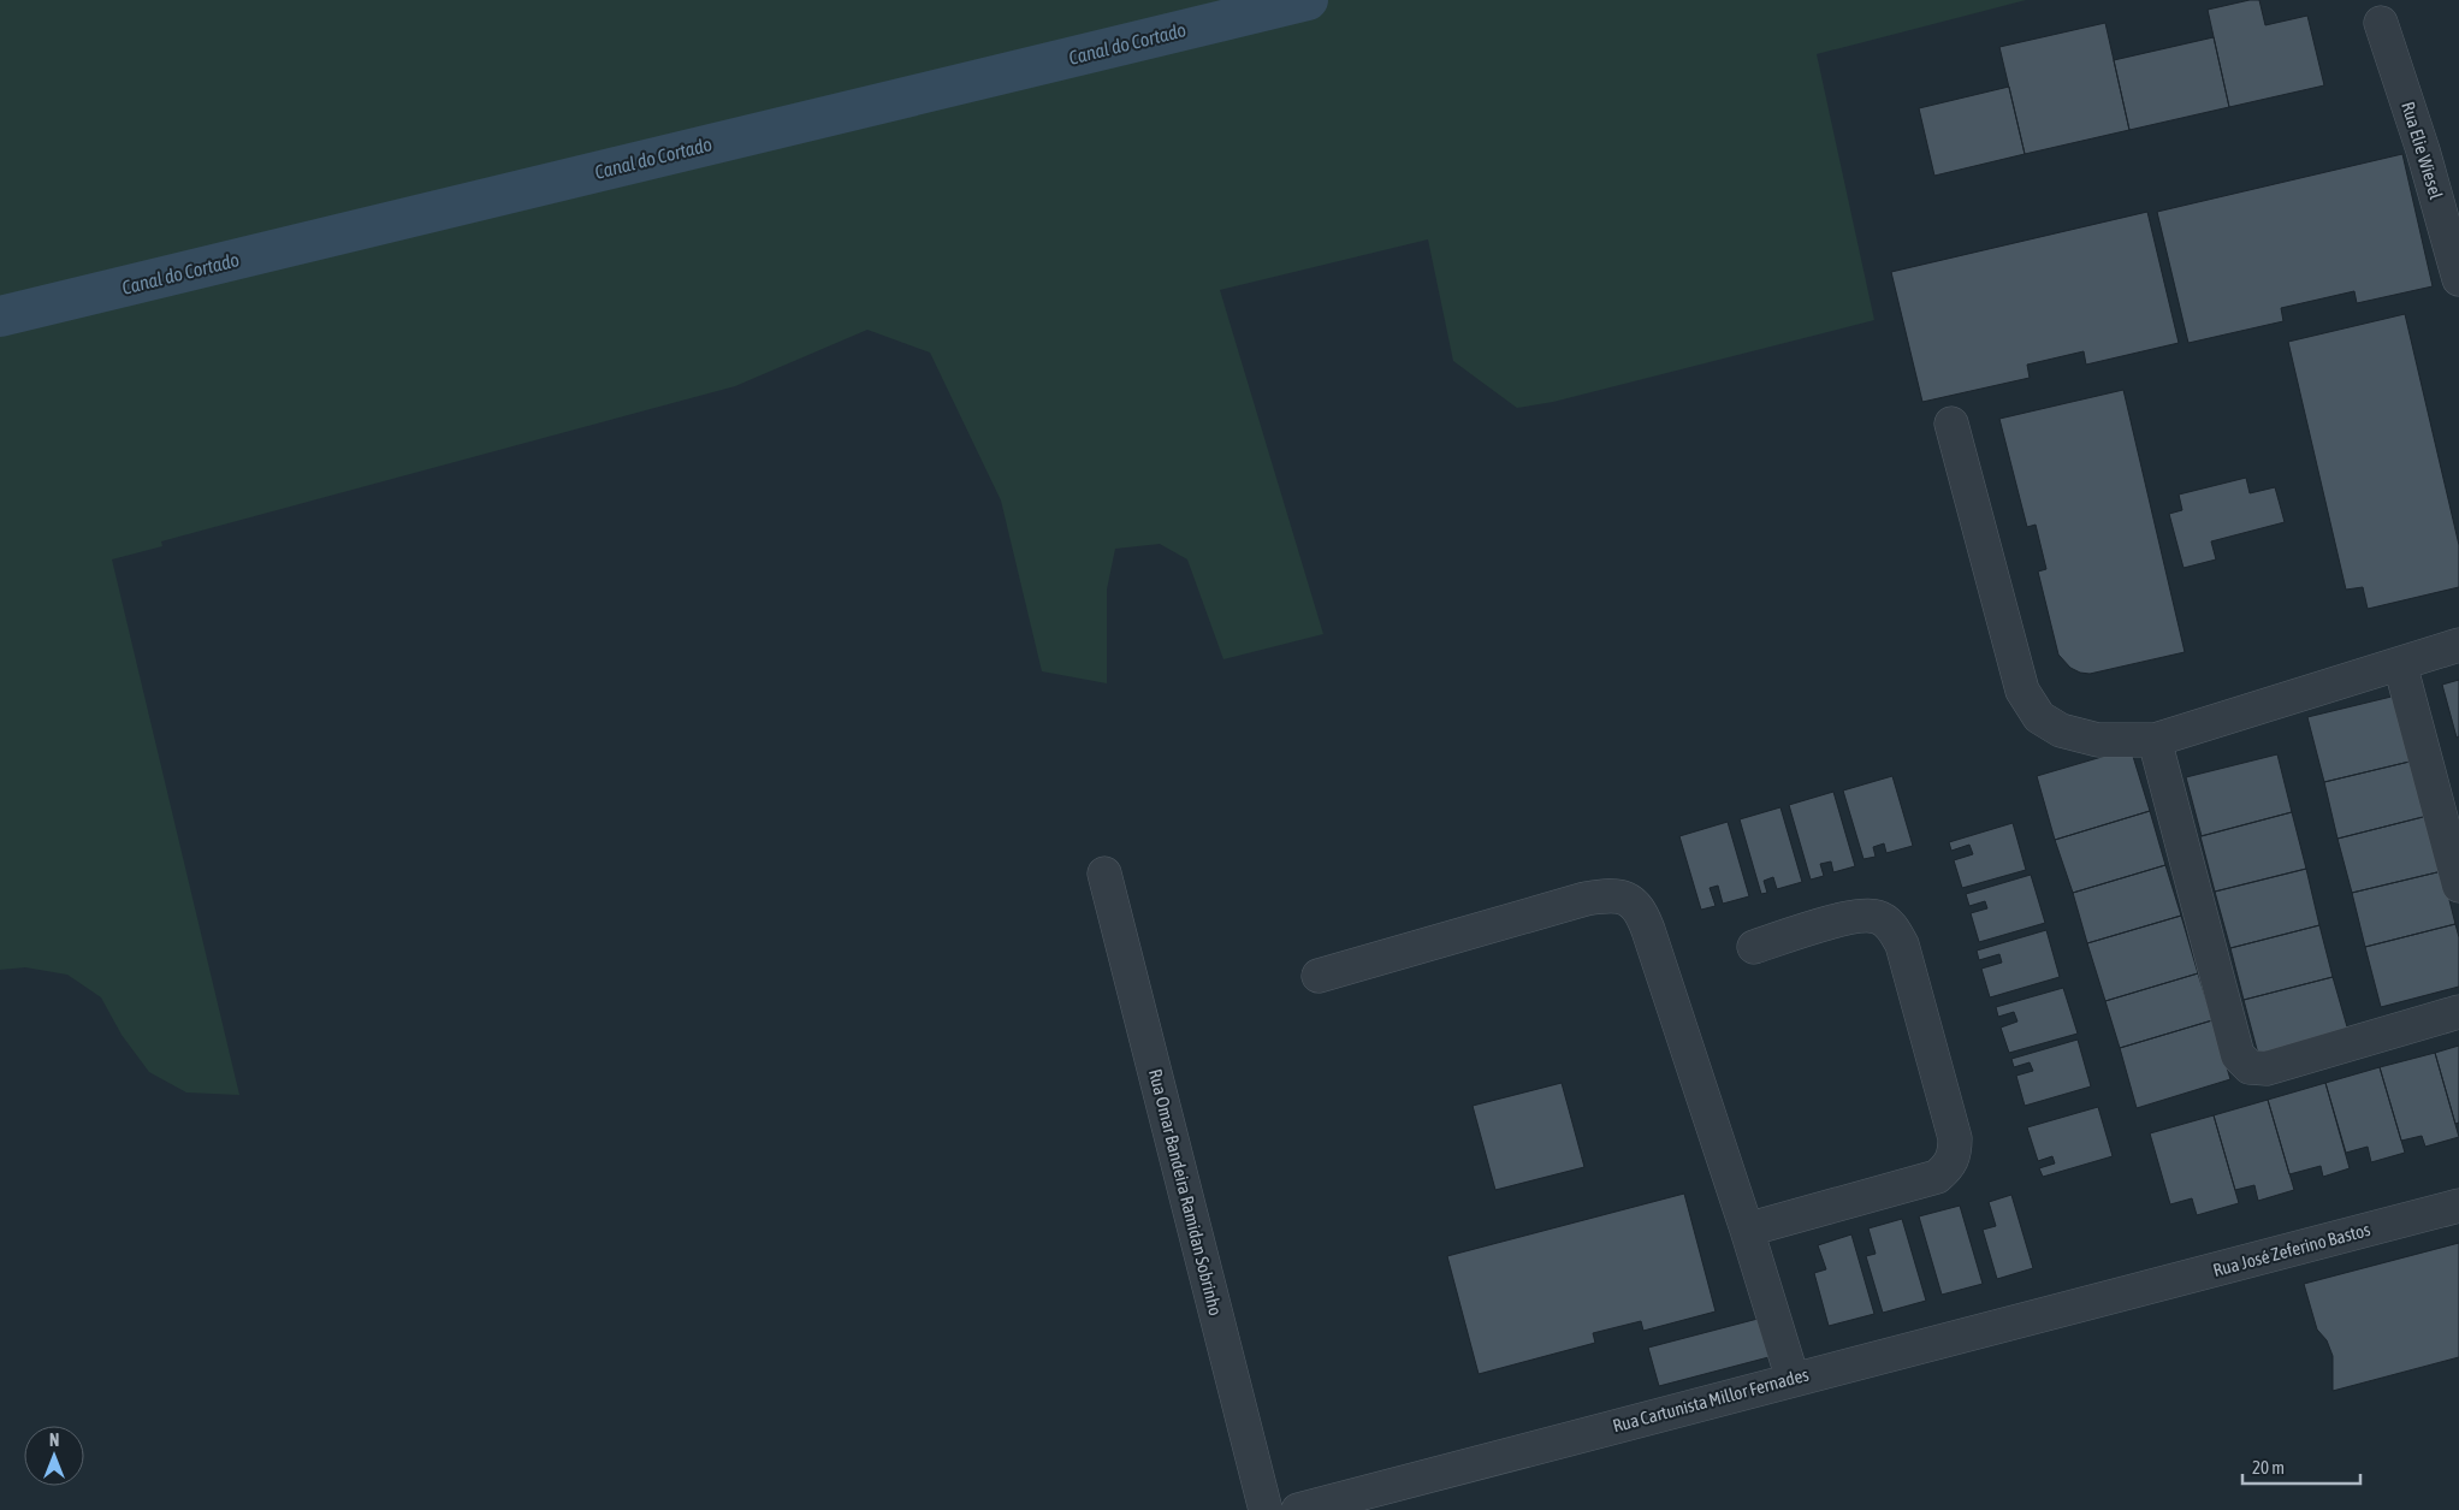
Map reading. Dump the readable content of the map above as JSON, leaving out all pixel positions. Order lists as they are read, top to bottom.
{
  "streets": {
    "street": [
      "Rua Elie Wiesel",
      "Rua Omar Bandeira Ramidan Sobrinho",
      "Rua José Zeferino Bastos",
      "Rua Cartunista Millor Fernades"
    ]
  },
  "crossings": [
    ["Rua José Zeferino Bastos", "Rua Cartunista Millor Fernades"]
  ],
  "water": ["Canal do Cortado"],
  "scale_bar": "20 m",
  "north": "top"
}
